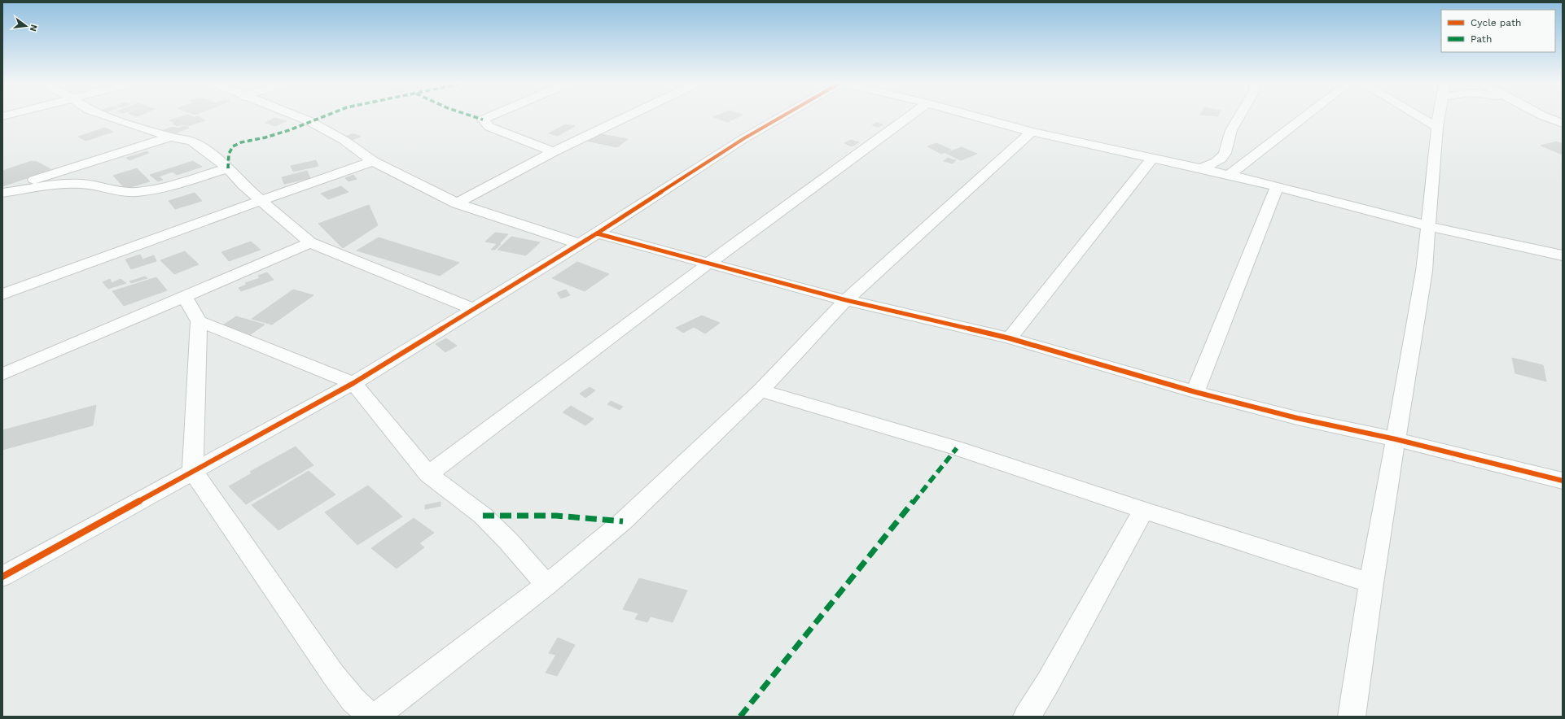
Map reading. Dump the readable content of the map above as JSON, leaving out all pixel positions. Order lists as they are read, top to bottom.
{
  "legend": ["Cycle path", "Path"],
  "north": "right"
}
